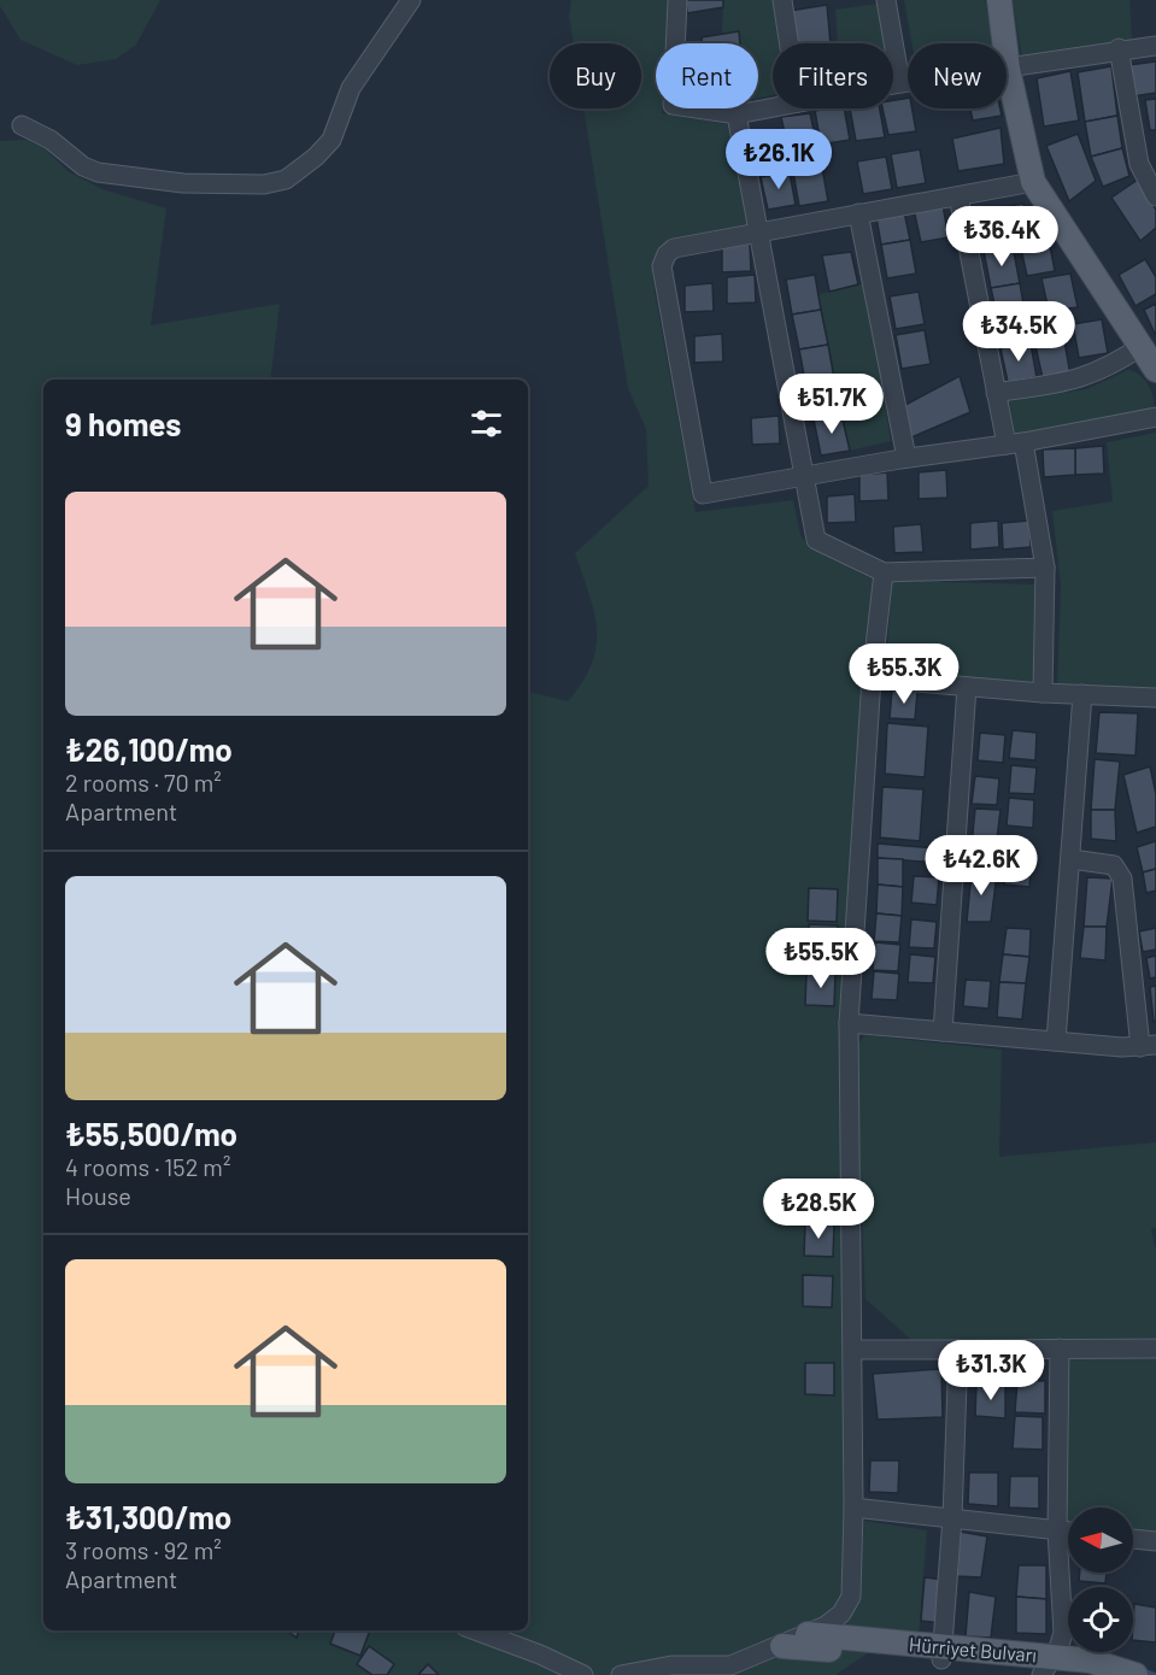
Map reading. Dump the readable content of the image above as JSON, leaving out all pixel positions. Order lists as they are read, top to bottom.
{
  "streets": {
    "main road": ["Hürriyet Bulvarı"]
  },
  "north": "left",
  "page": {
    "chip": [
      "Buy",
      "Rent",
      "Filters",
      "New"
    ],
    "price": [
      "₺26.1K",
      "₺36.4K",
      "₺34.5K",
      "₺51.7K",
      "₺55.3K",
      "₺42.6K",
      "₺55.5K",
      "₺28.5K",
      "₺31.3K"
    ],
    "heading": "9 homes",
    "list": [
      {
        "name": "₺26,100/mo",
        "note": "2 rooms · 70 m² · Apartment"
      },
      {
        "name": "₺55,500/mo",
        "note": "4 rooms · 152 m² · House"
      },
      {
        "name": "₺31,300/mo",
        "note": "3 rooms · 92 m² · Apartment"
      }
    ]
  }
}
